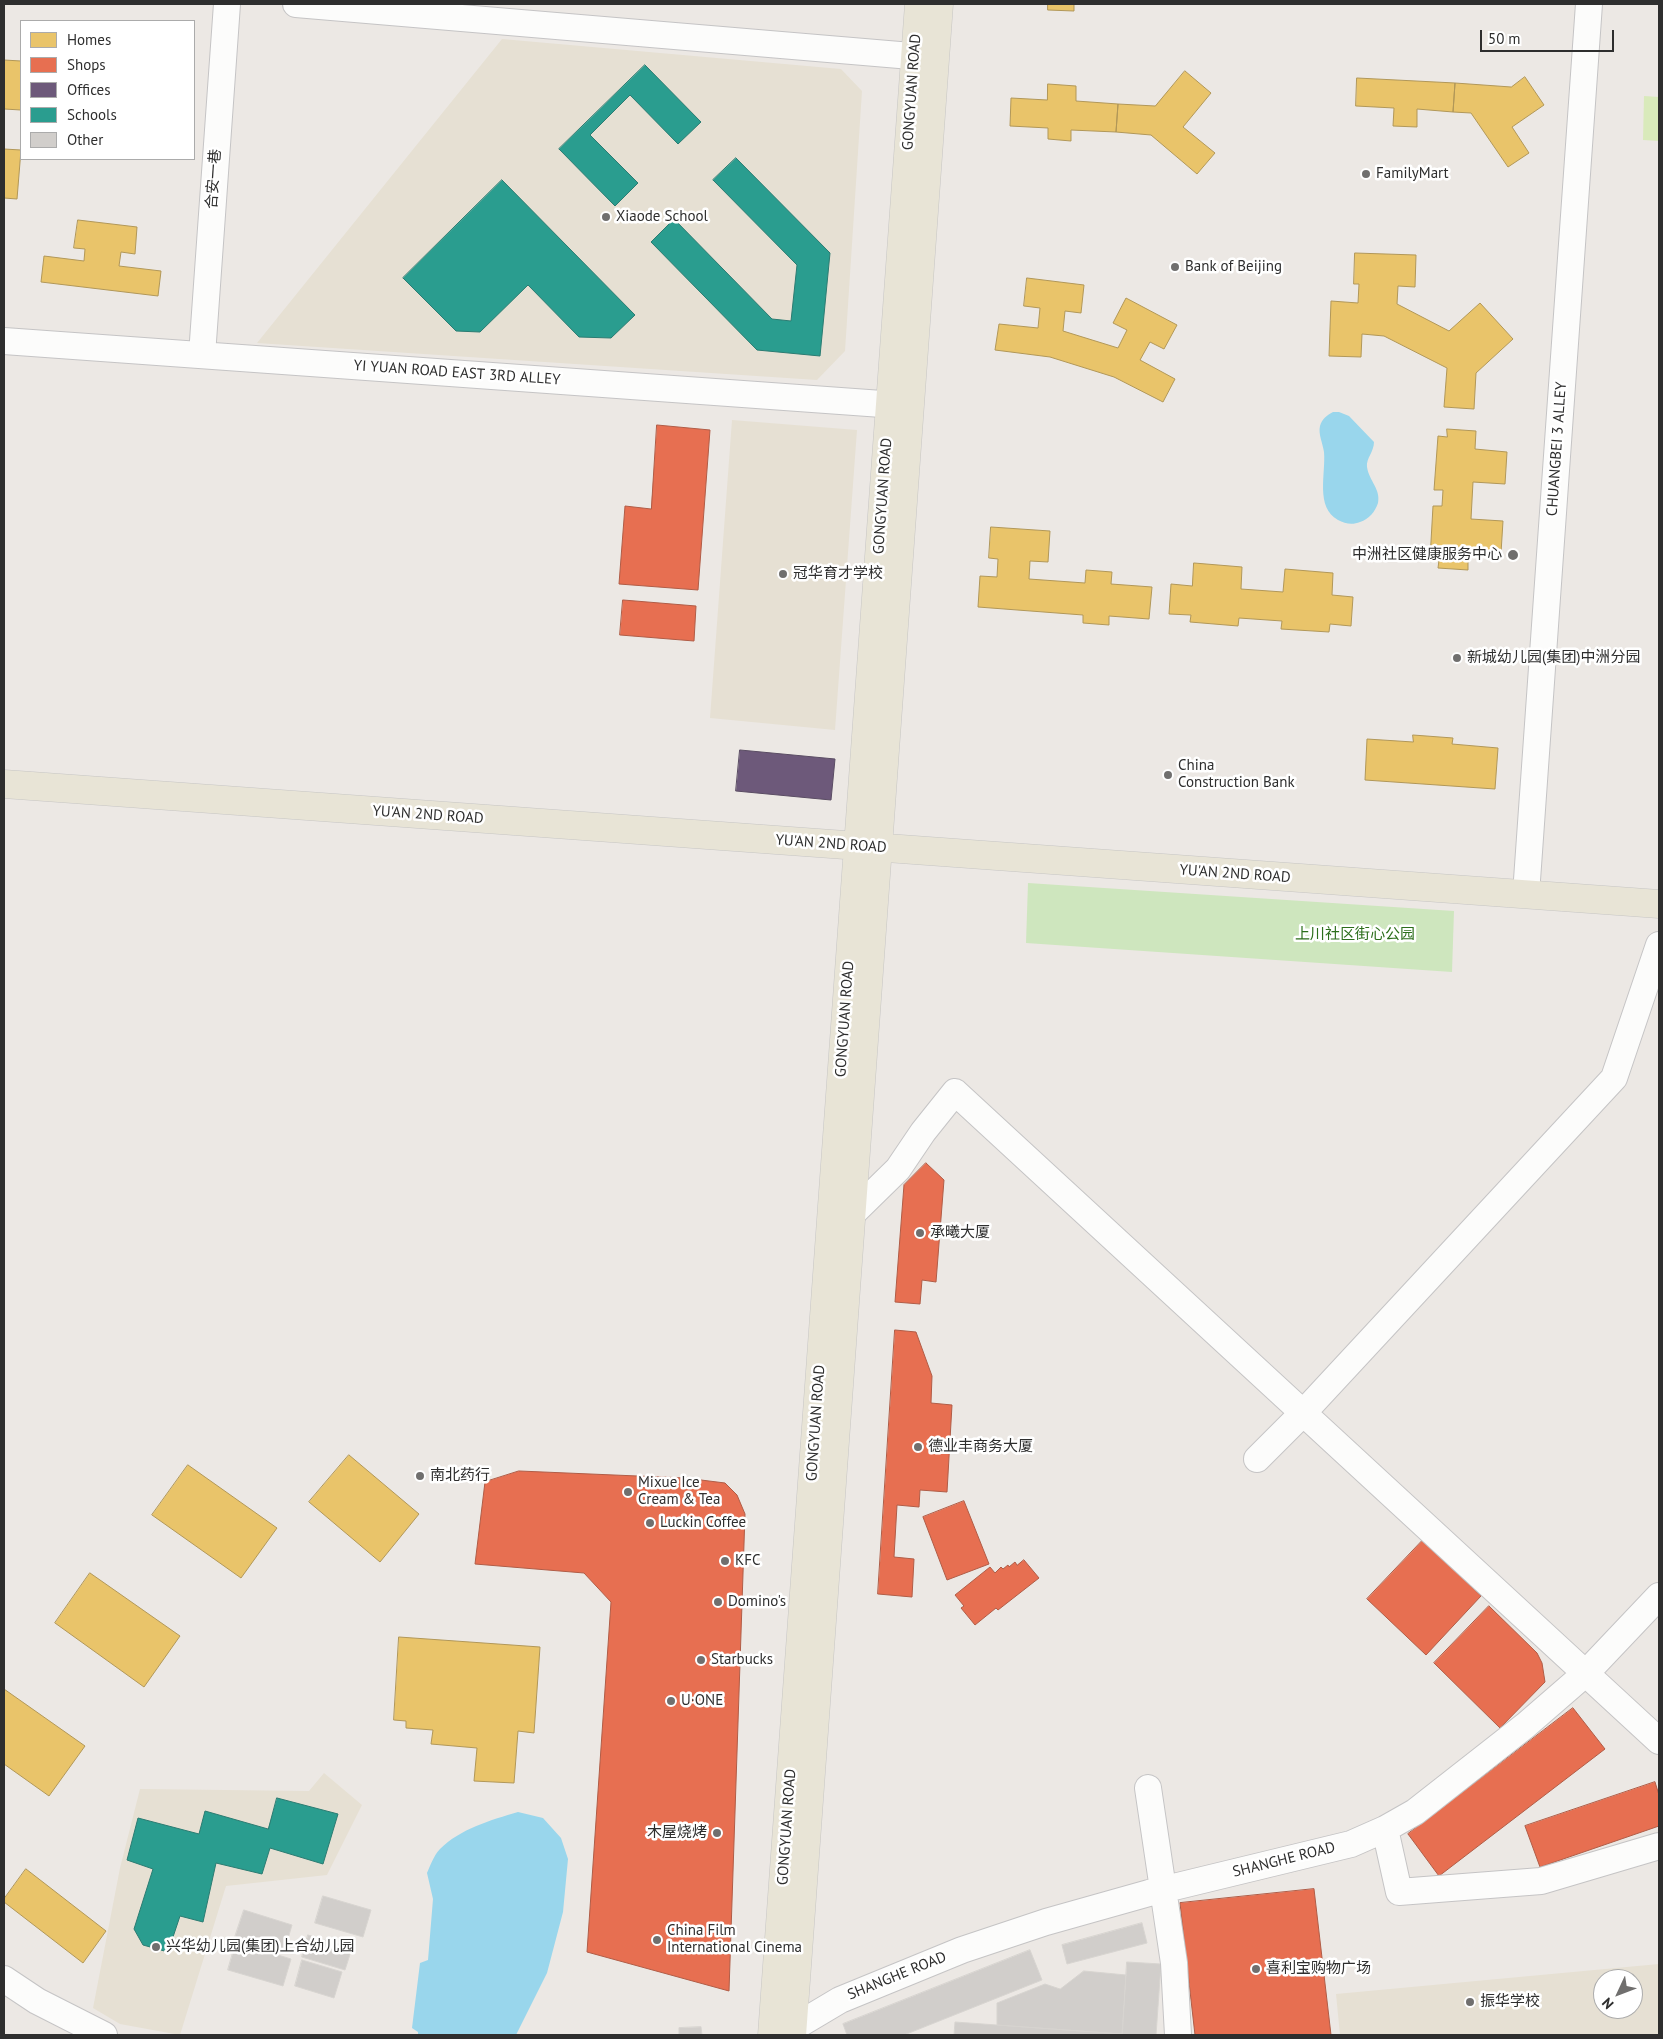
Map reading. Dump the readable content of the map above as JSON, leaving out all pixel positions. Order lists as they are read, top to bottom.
{
  "streets": {
    "main road": ["GONGYUAN ROAD", "YU'AN 2ND ROAD"],
    "street": [
      "合安一巷",
      "YI YUAN ROAD EAST 3RD ALLEY",
      "CHUANGBEI 3 ALLEY",
      "SHANGHE ROAD"
    ]
  },
  "crossings": [
    ["GONGYUAN ROAD", "YI YUAN ROAD EAST 3RD ALLEY"],
    ["GONGYUAN ROAD", "YU'AN 2ND ROAD"],
    ["GONGYUAN ROAD", "SHANGHE ROAD"],
    ["合安一巷", "YI YUAN ROAD EAST 3RD ALLEY"],
    ["CHUANGBEI 3 ALLEY", "YU'AN 2ND ROAD"]
  ],
  "parks": ["上川社区街心公园"],
  "places": [
    "FamilyMart",
    "Xiaode School",
    "Bank of Beijing",
    "中洲社区健康服务中心",
    "冠华育才学校",
    "新城幼儿园(集团)中洲分园",
    "China Construction Bank",
    "承曦大厦",
    "德业丰商务大厦",
    "南北药行",
    "Mixue Ice Cream & Tea",
    "Luckin Coffee",
    "KFC",
    "Domino's",
    "Starbucks",
    "U·ONE",
    "木屋烧烤",
    "China Film International Cinema",
    "兴华幼儿园(集团)上合幼儿园",
    "喜利宝购物广场",
    "振华学校"
  ],
  "legend": [
    "Homes",
    "Shops",
    "Offices",
    "Schools",
    "Other"
  ],
  "scale_bar": "50 m",
  "north": "bottom left"
}
